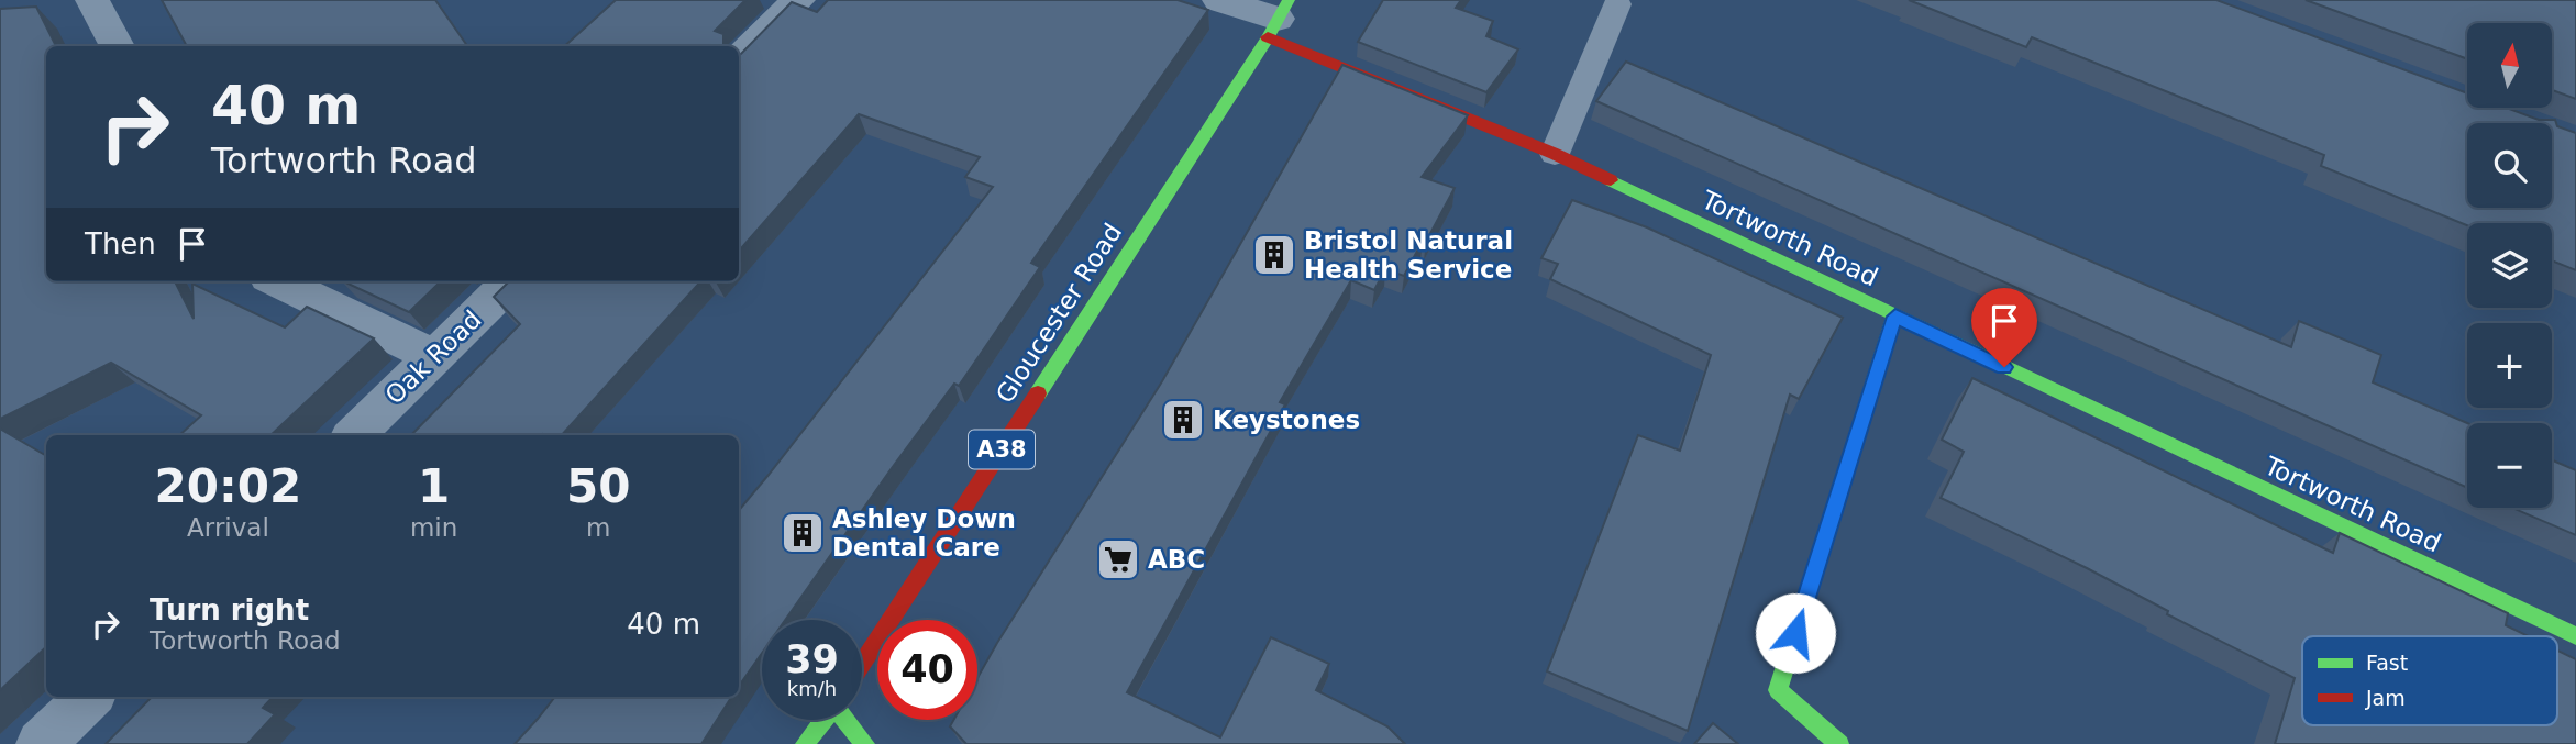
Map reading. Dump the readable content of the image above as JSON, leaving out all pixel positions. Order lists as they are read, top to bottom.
{
  "streets": {
    "street": [
      "Tortworth Road",
      "Gloucester Road",
      "Oak Road",
      "A38"
    ]
  },
  "crossings": [
    ["Tortworth Road", "Gloucester Road"]
  ],
  "places": {
    "building": ["Bristol Natural Health Service", "Keystones", "Ashley Down Dental Care"],
    "supermarket": ["ABC"]
  },
  "legend": ["Fast", "Jam"],
  "north": "top",
  "page": {
    "map_buttons": ["+", "−"],
    "turn": ["40 m", "Tortworth Road"],
    "then": "Then",
    "eta": [
      "20:02",
      "Arrival",
      "1",
      "min",
      "50",
      "m"
    ],
    "list": [
      {
        "name": "Turn right",
        "note": "Tortworth Road",
        "value": "40 m"
      }
    ],
    "speed": "39 km/h",
    "limit": "40"
  }
}
